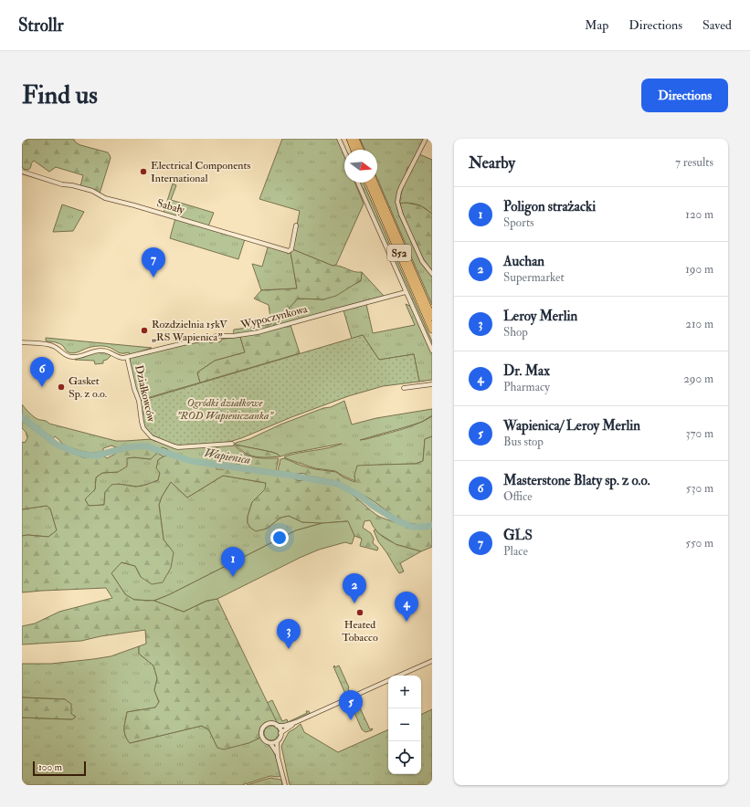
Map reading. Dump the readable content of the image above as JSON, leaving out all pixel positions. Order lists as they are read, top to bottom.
{
  "streets": {
    "highway": ["S52"],
    "street": ["Sabały", "Wypoczynkowa", "Działkowców"]
  },
  "crossings": [
    ["Wypoczynkowa", "Działkowców"]
  ],
  "water": ["Wapienica"],
  "parks": ["Ogródki działkowe \"ROD Wapieniczanka\""],
  "places": [
    "Electrical Components International",
    "Rozdzielnia 15kV „RS Wapienica”",
    "Gasket Sp. z o.o.",
    "Heated Tobacco"
  ],
  "scale_bar": "100 m",
  "north": "right",
  "page": {
    "header": "Strollr",
    "nav": ["Map", "Directions", "Saved"],
    "buttons": "Directions",
    "title": "Find us",
    "heading": ["Nearby", "7 results"],
    "list": [
      {
        "mark": "1",
        "name": "Poligon strażacki",
        "note": "Sports",
        "value": "120 m"
      },
      {
        "mark": "2",
        "name": "Auchan",
        "note": "Supermarket",
        "value": "190 m"
      },
      {
        "mark": "3",
        "name": "Leroy Merlin",
        "note": "Shop",
        "value": "210 m"
      },
      {
        "mark": "4",
        "name": "Dr. Max",
        "note": "Pharmacy",
        "value": "290 m"
      },
      {
        "mark": "5",
        "name": "Wapienica/ Leroy Merlin",
        "note": "Bus stop",
        "value": "370 m"
      },
      {
        "mark": "6",
        "name": "Masterstone Blaty sp. z o.o.",
        "note": "Office",
        "value": "530 m"
      },
      {
        "mark": "7",
        "name": "GLS",
        "note": "Place",
        "value": "550 m"
      }
    ],
    "pins": [
      "7",
      "6",
      "1",
      "2",
      "4",
      "3",
      "5"
    ],
    "map_buttons": ["+", "−"],
    "scale": "100 m"
  }
}
